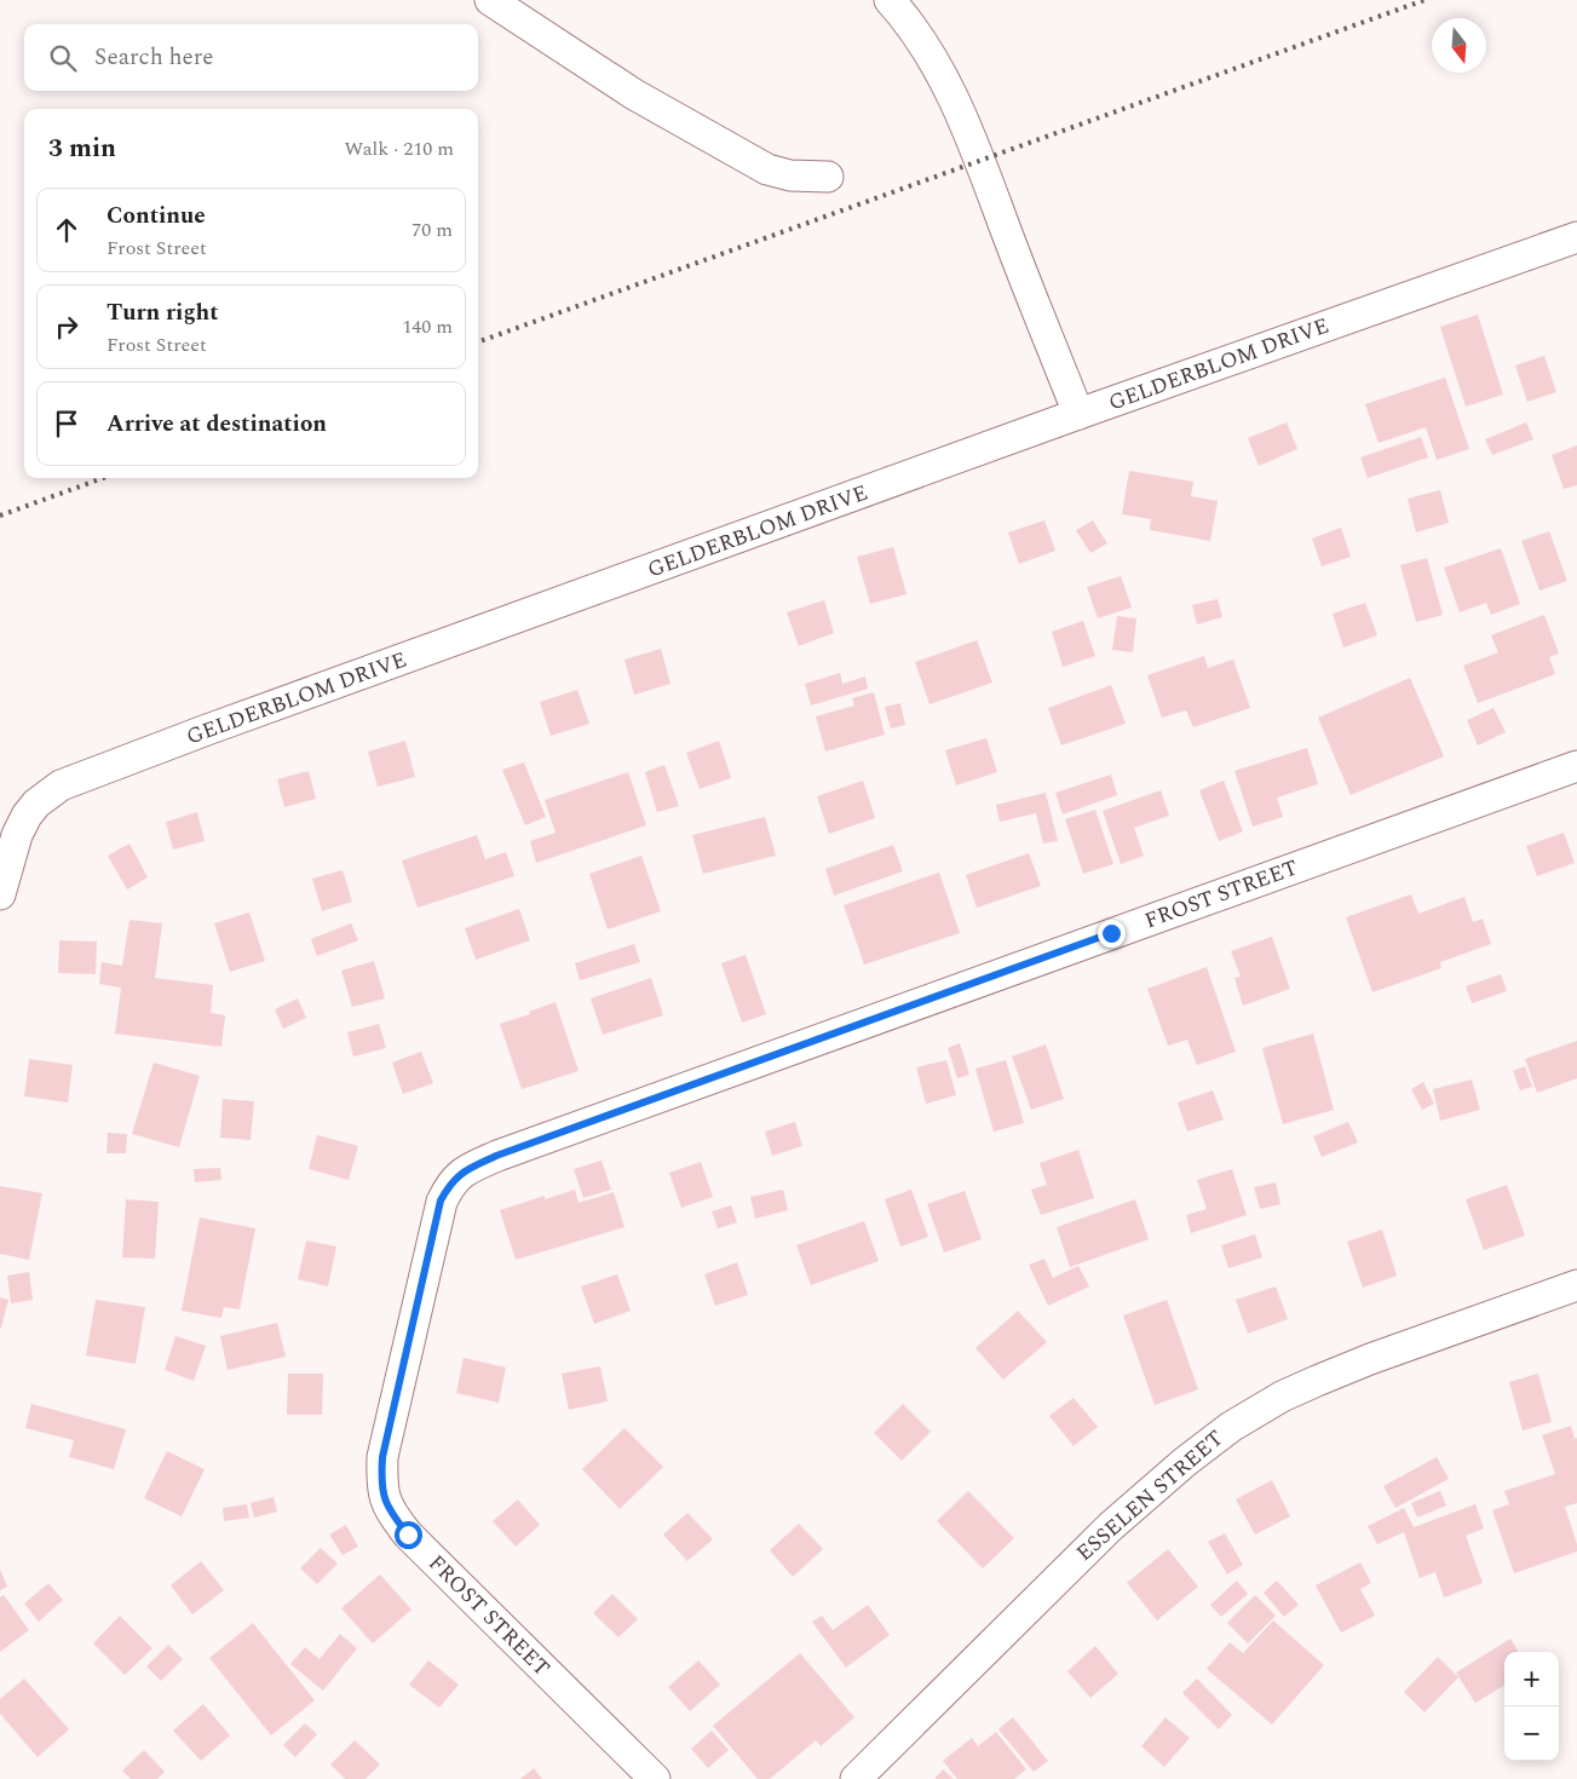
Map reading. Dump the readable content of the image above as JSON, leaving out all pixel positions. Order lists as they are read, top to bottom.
{
  "streets": {
    "street": ["GELDERBLOM DRIVE", "FROST STREET", "ESSELEN STREET"]
  },
  "north": "bottom",
  "page": {
    "search": "Search here",
    "heading": ["3 min", "Walk · 210 m"],
    "list": [
      ["Continue", "Frost Street", "70 m"],
      ["Turn right", "Frost Street", "140 m"],
      "Arrive at destination"
    ],
    "map_buttons": ["+", "−"]
  }
}
